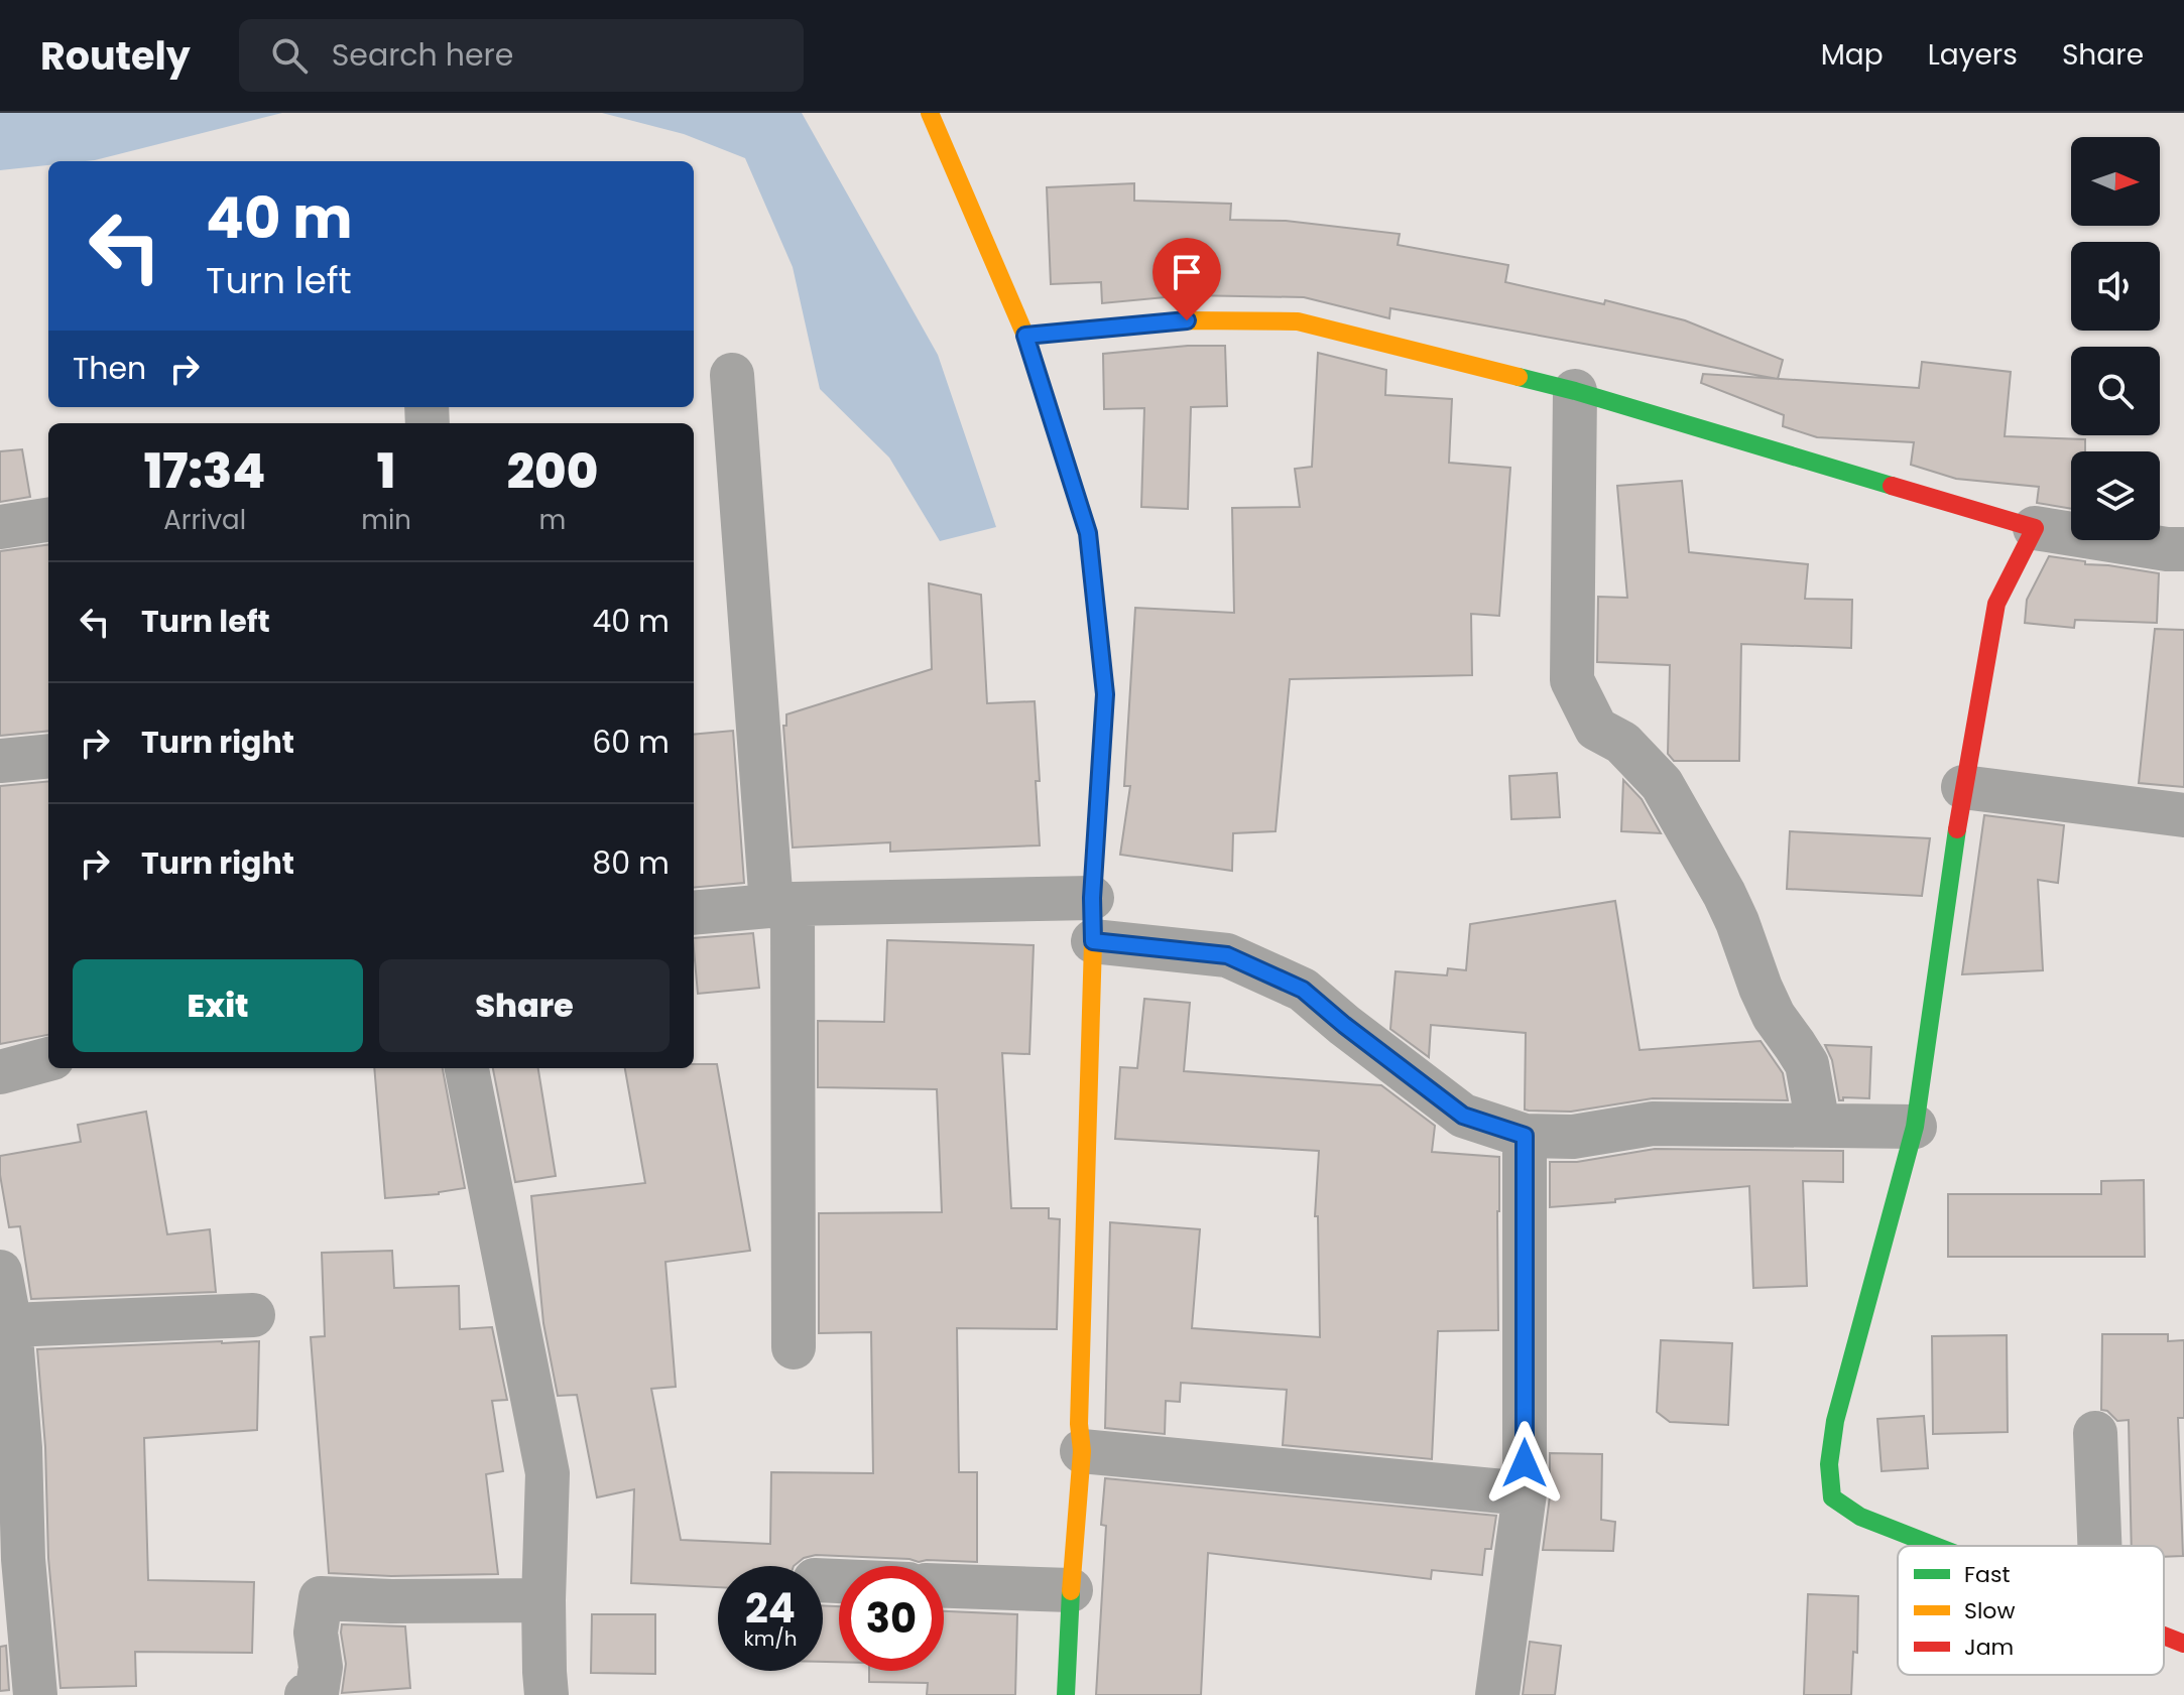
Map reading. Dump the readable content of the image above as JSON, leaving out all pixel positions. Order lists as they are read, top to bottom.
{
  "legend": ["Fast", "Slow", "Jam"],
  "north": "right",
  "page": {
    "header": "Routely",
    "search": "Search here",
    "nav": ["Map", "Layers", "Share"],
    "turn": ["40 m", "Turn left"],
    "then": "Then",
    "eta": [
      "17:34",
      "Arrival",
      "1",
      "min",
      "200",
      "m"
    ],
    "list": [
      {
        "name": "Turn left",
        "value": "40 m"
      },
      {
        "name": "Turn right",
        "value": "60 m"
      },
      {
        "name": "Turn right",
        "value": "80 m"
      }
    ],
    "buttons": ["Exit", "Share"],
    "speed": "24 km/h",
    "limit": "30"
  }
}
